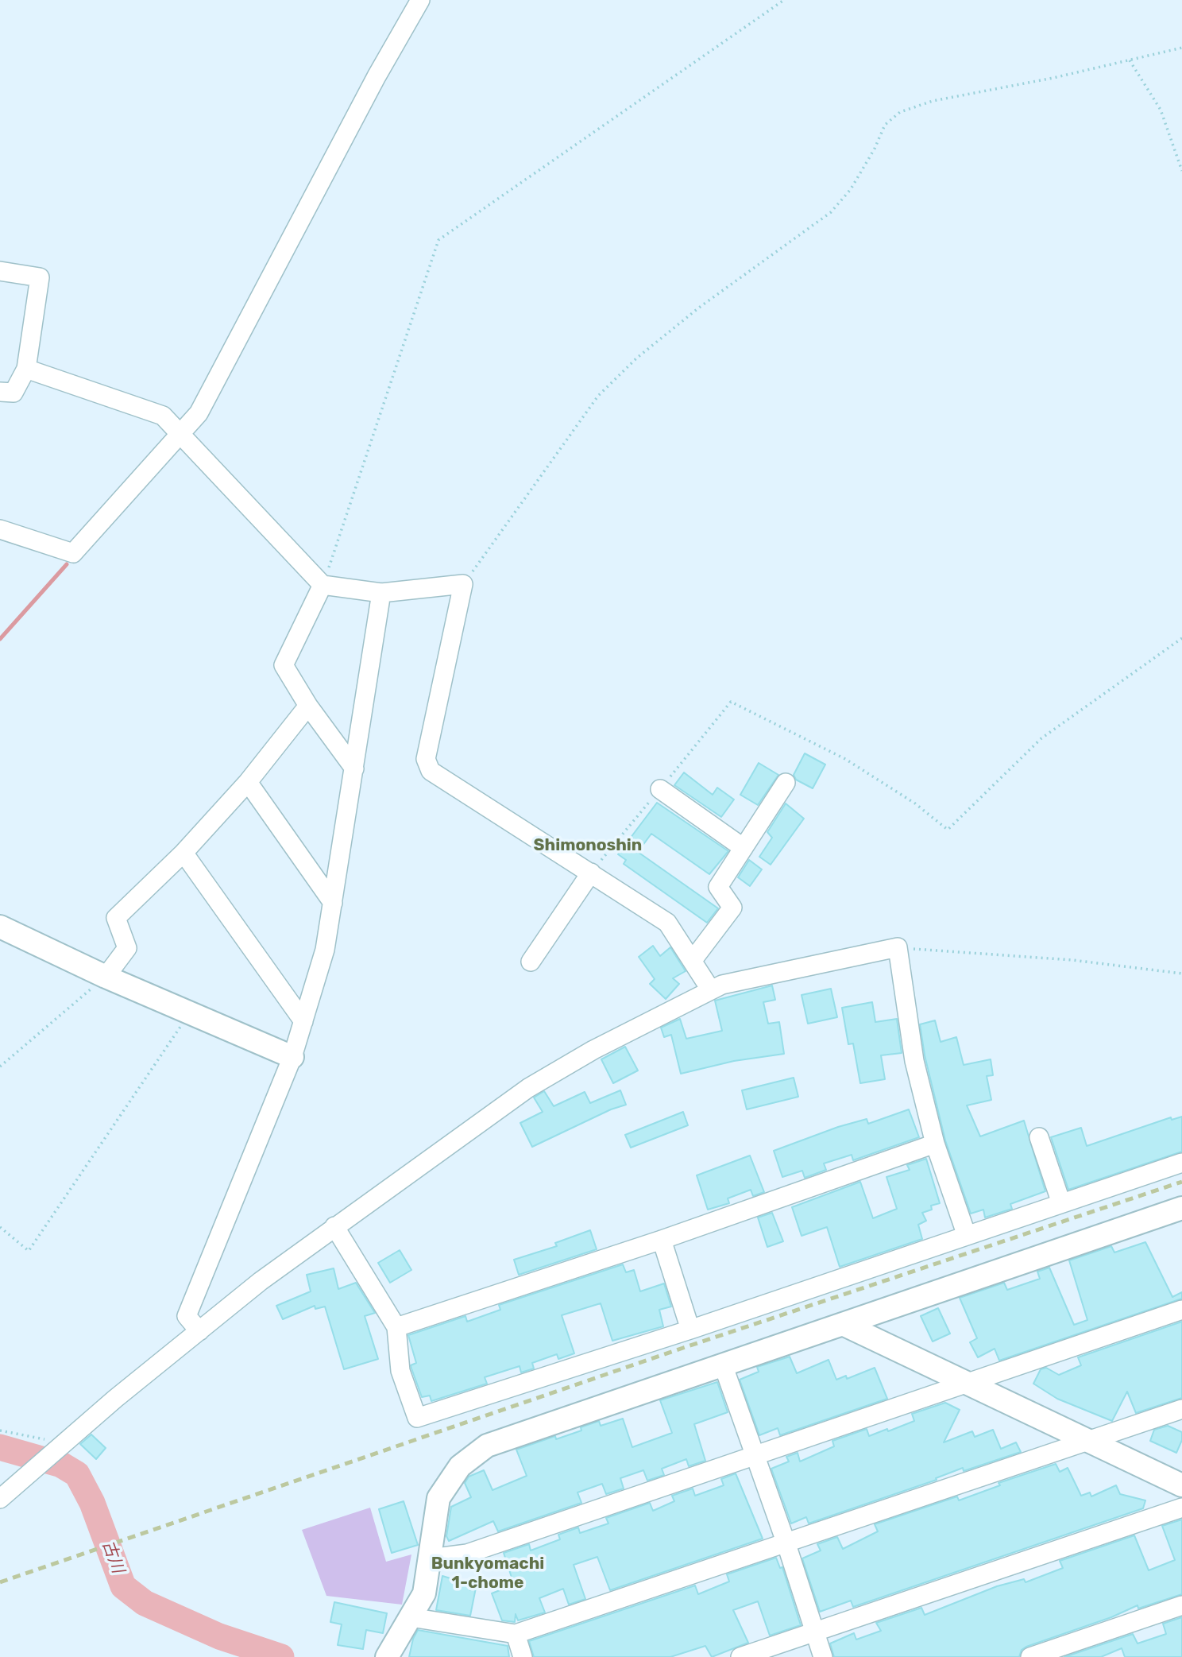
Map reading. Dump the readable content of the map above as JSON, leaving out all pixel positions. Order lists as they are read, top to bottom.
{
  "districts": ["Shimonoshin", "Bunkyomachi 1-chome"],
  "water": ["古川"]
}
